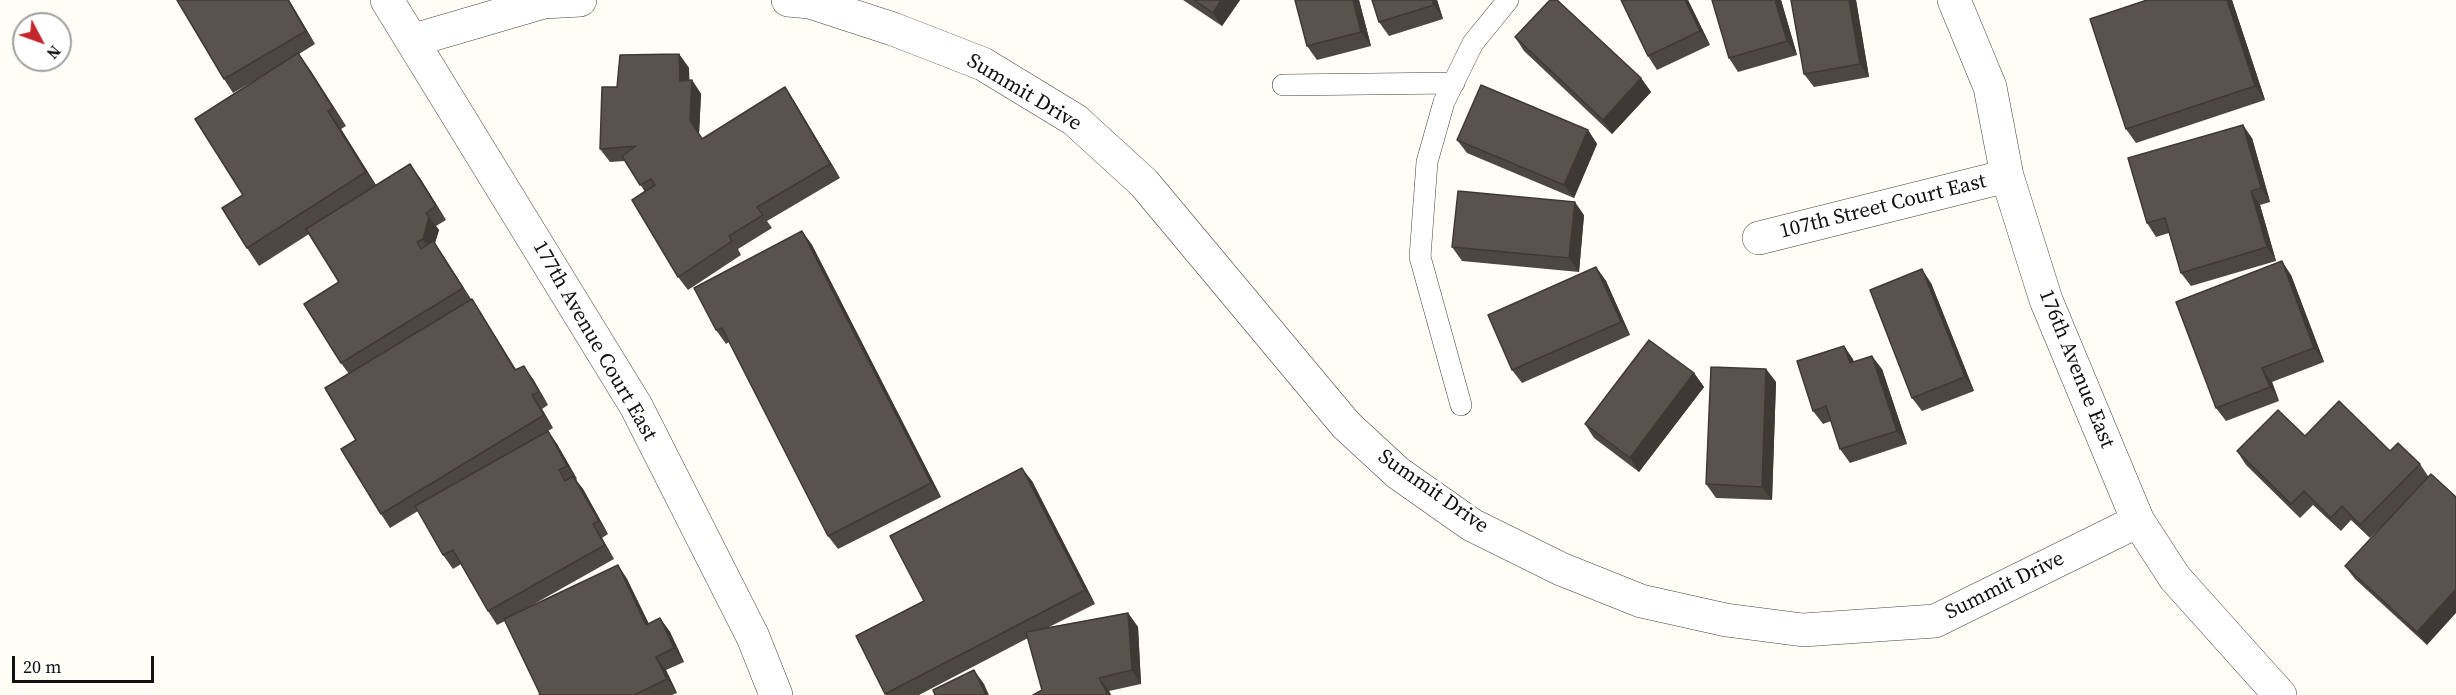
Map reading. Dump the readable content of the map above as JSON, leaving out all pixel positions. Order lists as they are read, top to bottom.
{
  "streets": {
    "street": [
      "Summit Drive",
      "107th Street Court East",
      "177th Avenue Court East",
      "176th Avenue East"
    ]
  },
  "crossings": [
    ["Summit Drive", "176th Avenue East"],
    ["107th Street Court East", "176th Avenue East"]
  ],
  "scale_bar": "20 m",
  "north": "bottom right"
}
